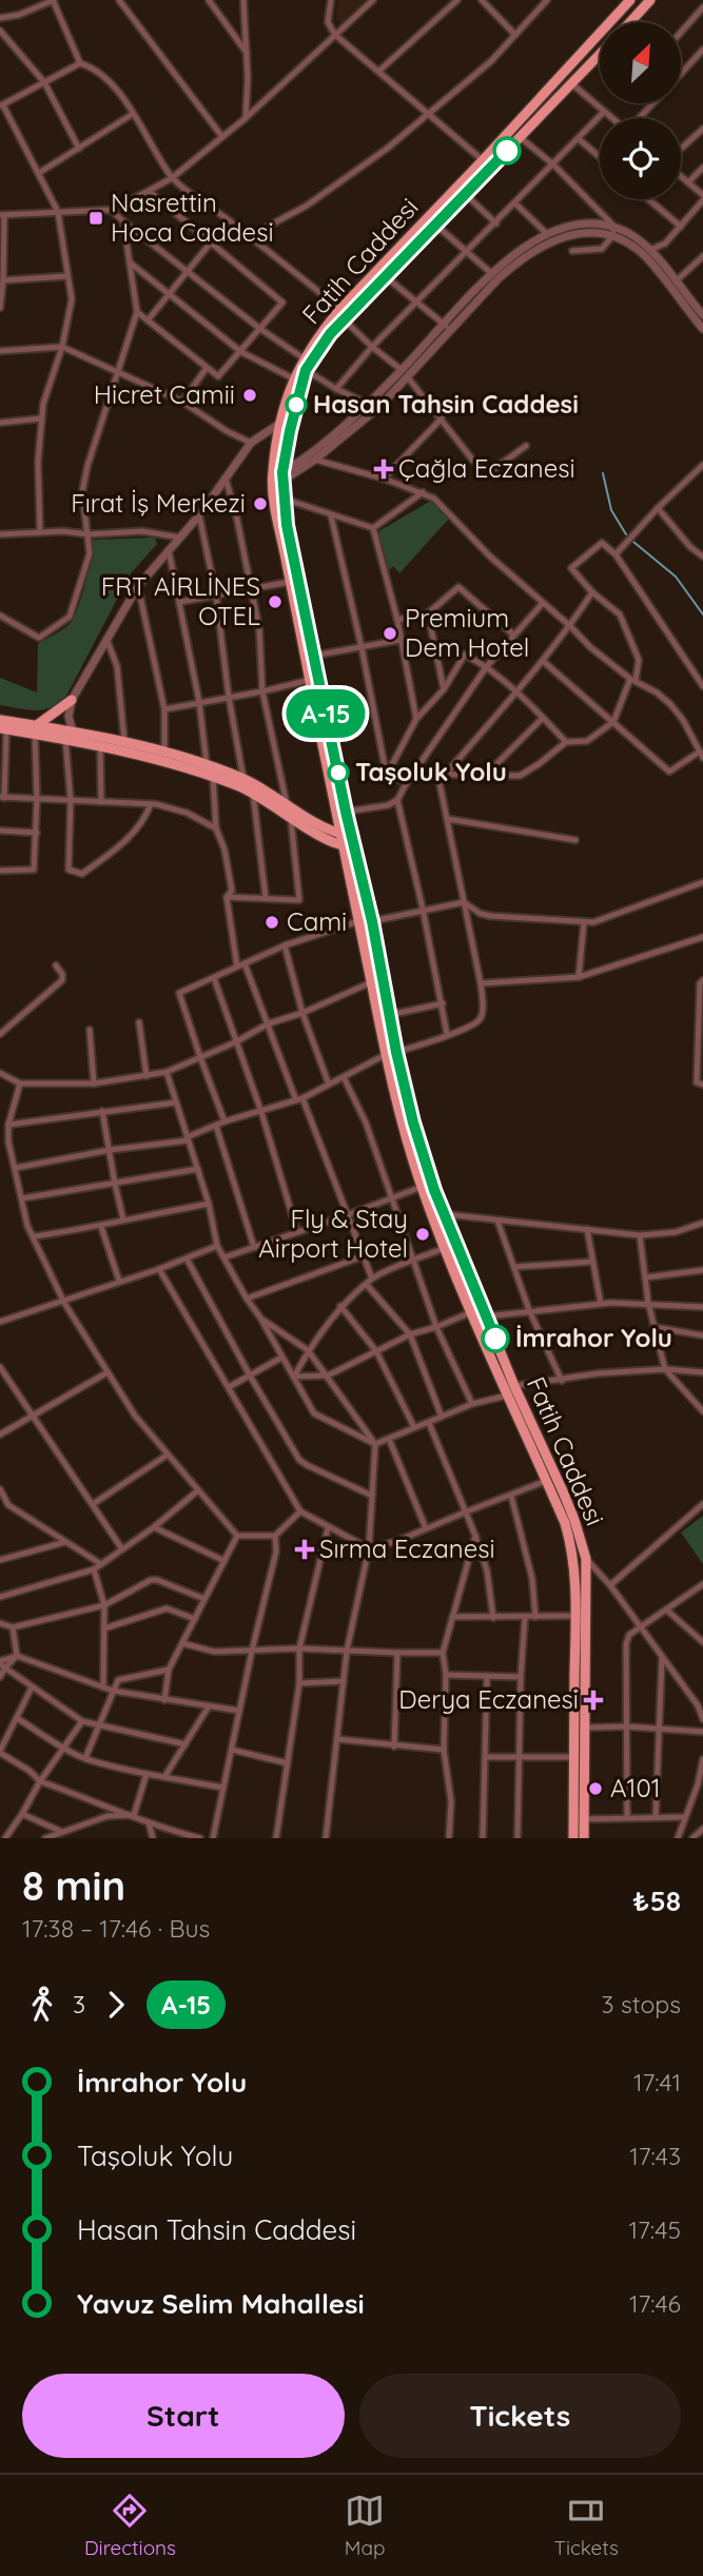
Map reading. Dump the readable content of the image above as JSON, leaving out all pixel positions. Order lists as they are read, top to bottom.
{
  "streets": {
    "main road": ["Fatih Caddesi"]
  },
  "places": {
    "transit": ["Nasrettin Hoca Caddesi"],
    "other": [
      "Hicret Camii",
      "Hasan Tahsin Caddesi",
      "Fırat İş Merkezi",
      "FRT AİRLİNES OTEL",
      "Premium Dem Hotel",
      "Taşoluk Yolu",
      "Cami",
      "Fly & Stay Airport Hotel",
      "İmrahor Yolu",
      "A101"
    ],
    "health": ["Çağla Eczanesi", "Sırma Eczanesi", "Derya Eczanesi"]
  },
  "lines": ["bus line A-15"],
  "north": "top right",
  "page": {
    "on_map": "A-15",
    "heading": ["8 min", "17:38 – 17:46 · Bus", "₺58"],
    "legs": ["3", "A-15", "3 stops"],
    "list": [
      {
        "name": "İmrahor Yolu",
        "value": "17:41"
      },
      {
        "name": "Taşoluk Yolu",
        "value": "17:43"
      },
      {
        "name": "Hasan Tahsin Caddesi",
        "value": "17:45"
      },
      {
        "name": "Yavuz Selim Mahallesi",
        "value": "17:46"
      }
    ],
    "buttons": ["Start", "Tickets"],
    "tabs": ["Directions", "Map", "Tickets"]
  }
}
